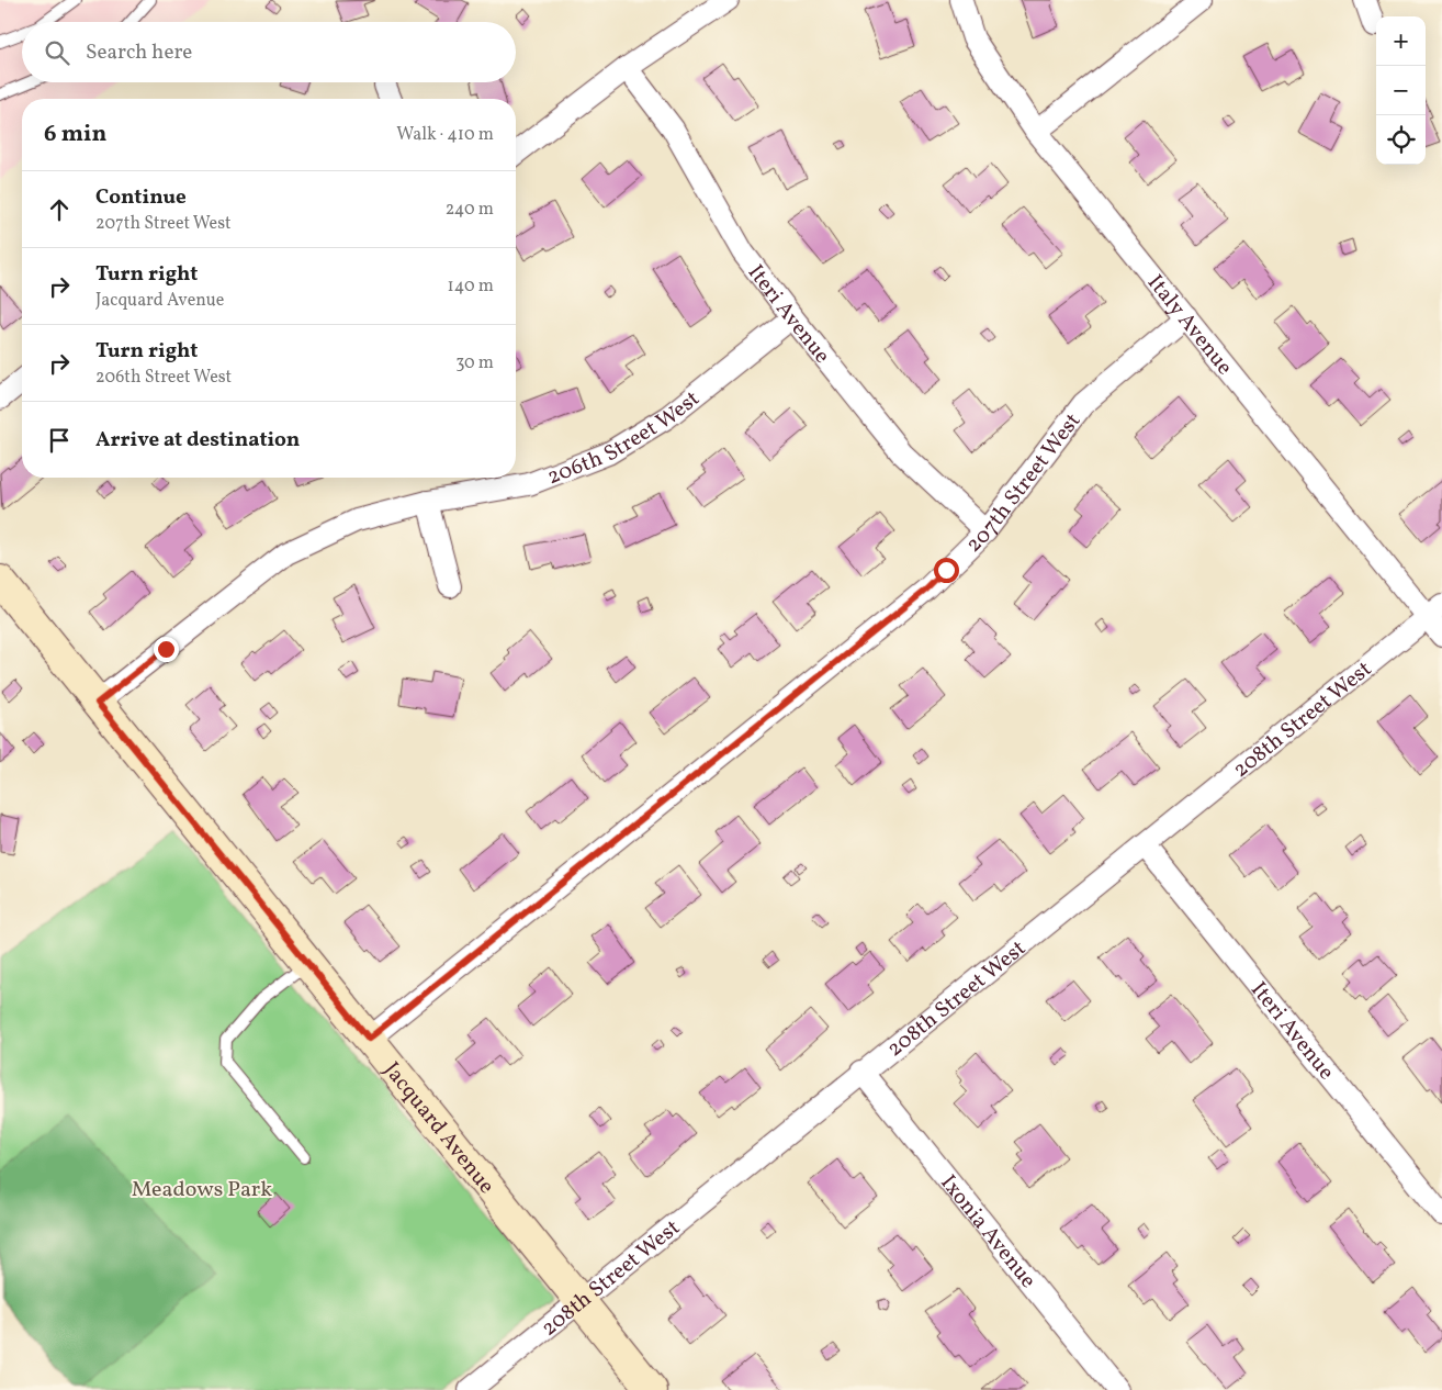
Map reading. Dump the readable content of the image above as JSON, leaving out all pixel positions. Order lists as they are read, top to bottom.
{
  "streets": {
    "street": [
      "Iteri Avenue",
      "Italy Avenue",
      "206th Street West",
      "207th Street West",
      "208th Street West",
      "Jacquard Avenue",
      "Ixonia Avenue"
    ]
  },
  "crossings": [
    ["Iteri Avenue", "206th Street West"],
    ["Iteri Avenue", "207th Street West"],
    ["Iteri Avenue", "208th Street West"],
    ["Italy Avenue", "207th Street West"],
    ["Italy Avenue", "208th Street West"],
    ["206th Street West", "Jacquard Avenue"],
    ["207th Street West", "Jacquard Avenue"],
    ["208th Street West", "Jacquard Avenue"],
    ["208th Street West", "Ixonia Avenue"]
  ],
  "parks": ["Meadows Park"],
  "page": {
    "map_buttons": ["+", "−"],
    "search": "Search here",
    "heading": ["6 min", "Walk · 410 m"],
    "list": [
      ["Continue", "207th Street West", "240 m"],
      ["Turn right", "Jacquard Avenue", "140 m"],
      ["Turn right", "206th Street West", "30 m"],
      "Arrive at destination"
    ]
  }
}
